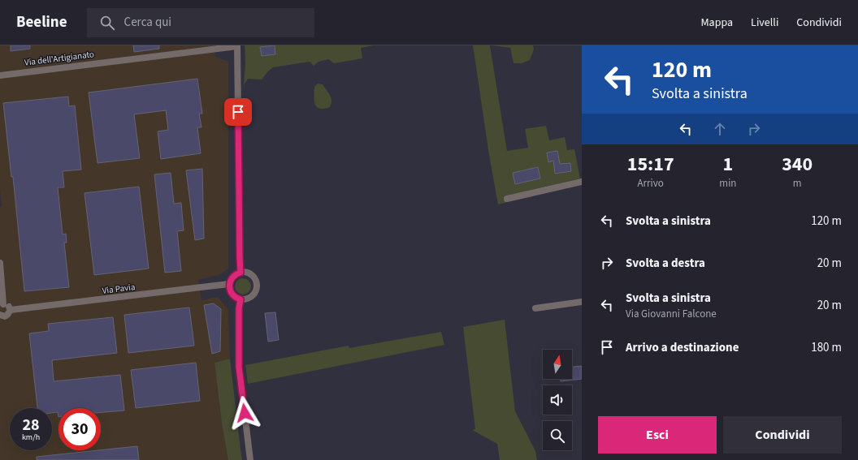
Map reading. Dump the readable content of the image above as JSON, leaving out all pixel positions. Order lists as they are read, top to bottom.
{
  "streets": {
    "street": ["Via dell'Artigianato", "Via Pavia"]
  },
  "north": "top",
  "page": {
    "header": "Beeline",
    "search": "Cerca qui",
    "nav": ["Mappa", "Livelli", "Condividi"],
    "turn": ["120 m", "Svolta a sinistra"],
    "eta": [
      "15:17",
      "Arrivo",
      "1",
      "min",
      "340",
      "m"
    ],
    "list": [
      {
        "name": "Svolta a sinistra",
        "value": "120 m"
      },
      {
        "name": "Svolta a destra",
        "value": "20 m"
      },
      {
        "name": "Svolta a sinistra",
        "note": "Via Giovanni Falcone",
        "value": "20 m"
      },
      {
        "name": "Arrivo a destinazione",
        "value": "180 m"
      }
    ],
    "speed": "28 km/h",
    "limit": "30",
    "buttons": ["Esci", "Condividi"]
  }
}
